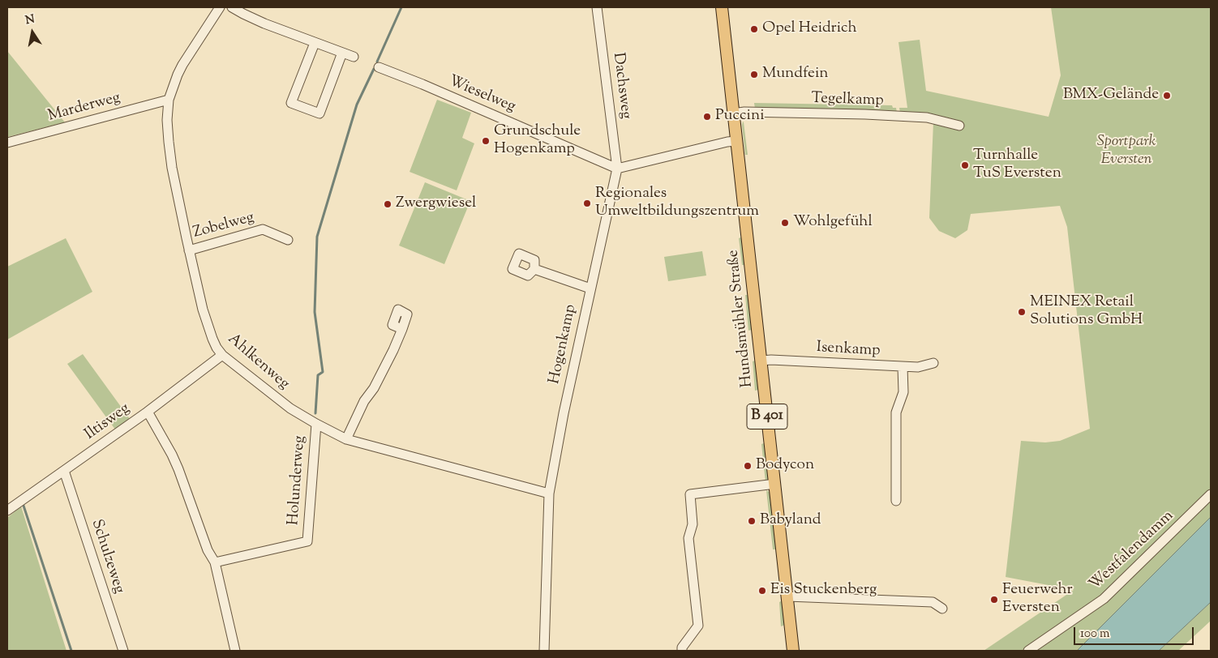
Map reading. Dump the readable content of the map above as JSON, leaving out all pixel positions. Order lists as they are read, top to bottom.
{
  "streets": {
    "main road": ["Hundsmühler Straße", "B 401"],
    "street": [
      "Dachsweg",
      "Wieselweg",
      "Tegelkamp",
      "Marderweg",
      "Zobelweg",
      "Hogenkamp",
      "Isenkamp",
      "Ahlkenweg",
      "Iltisweg",
      "Holunderweg",
      "Westfalendamm",
      "Schulzeweg"
    ]
  },
  "crossings": [
    ["Dachsweg", "Wieselweg"],
    ["Dachsweg", "Hogenkamp"],
    ["Wieselweg", "Hogenkamp"],
    ["Tegelkamp", "Hundsmühler Straße"],
    ["Marderweg", "Ahlkenweg"],
    ["Zobelweg", "Ahlkenweg"],
    ["Hundsmühler Straße", "Isenkamp"],
    ["Hogenkamp", "Ahlkenweg"],
    ["Ahlkenweg", "Iltisweg"],
    ["Ahlkenweg", "Holunderweg"],
    ["Iltisweg", "Schulzeweg"]
  ],
  "parks": ["Sportpark Eversten"],
  "places": [
    "Opel Heidrich",
    "Mundfein",
    "BMX-Gelände",
    "Puccini",
    "Grundschule Hogenkamp",
    "Turnhalle TuS Eversten",
    "Regionales Umweltbildungszentrum",
    "Zwergwiesel",
    "Wohlgefühl",
    "MEINEX Retail Solutions GmbH",
    "Bodycon",
    "Babyland",
    "Eis Stuckenberg",
    "Feuerwehr Eversten"
  ],
  "scale_bar": "100 m",
  "north": "top"
}
